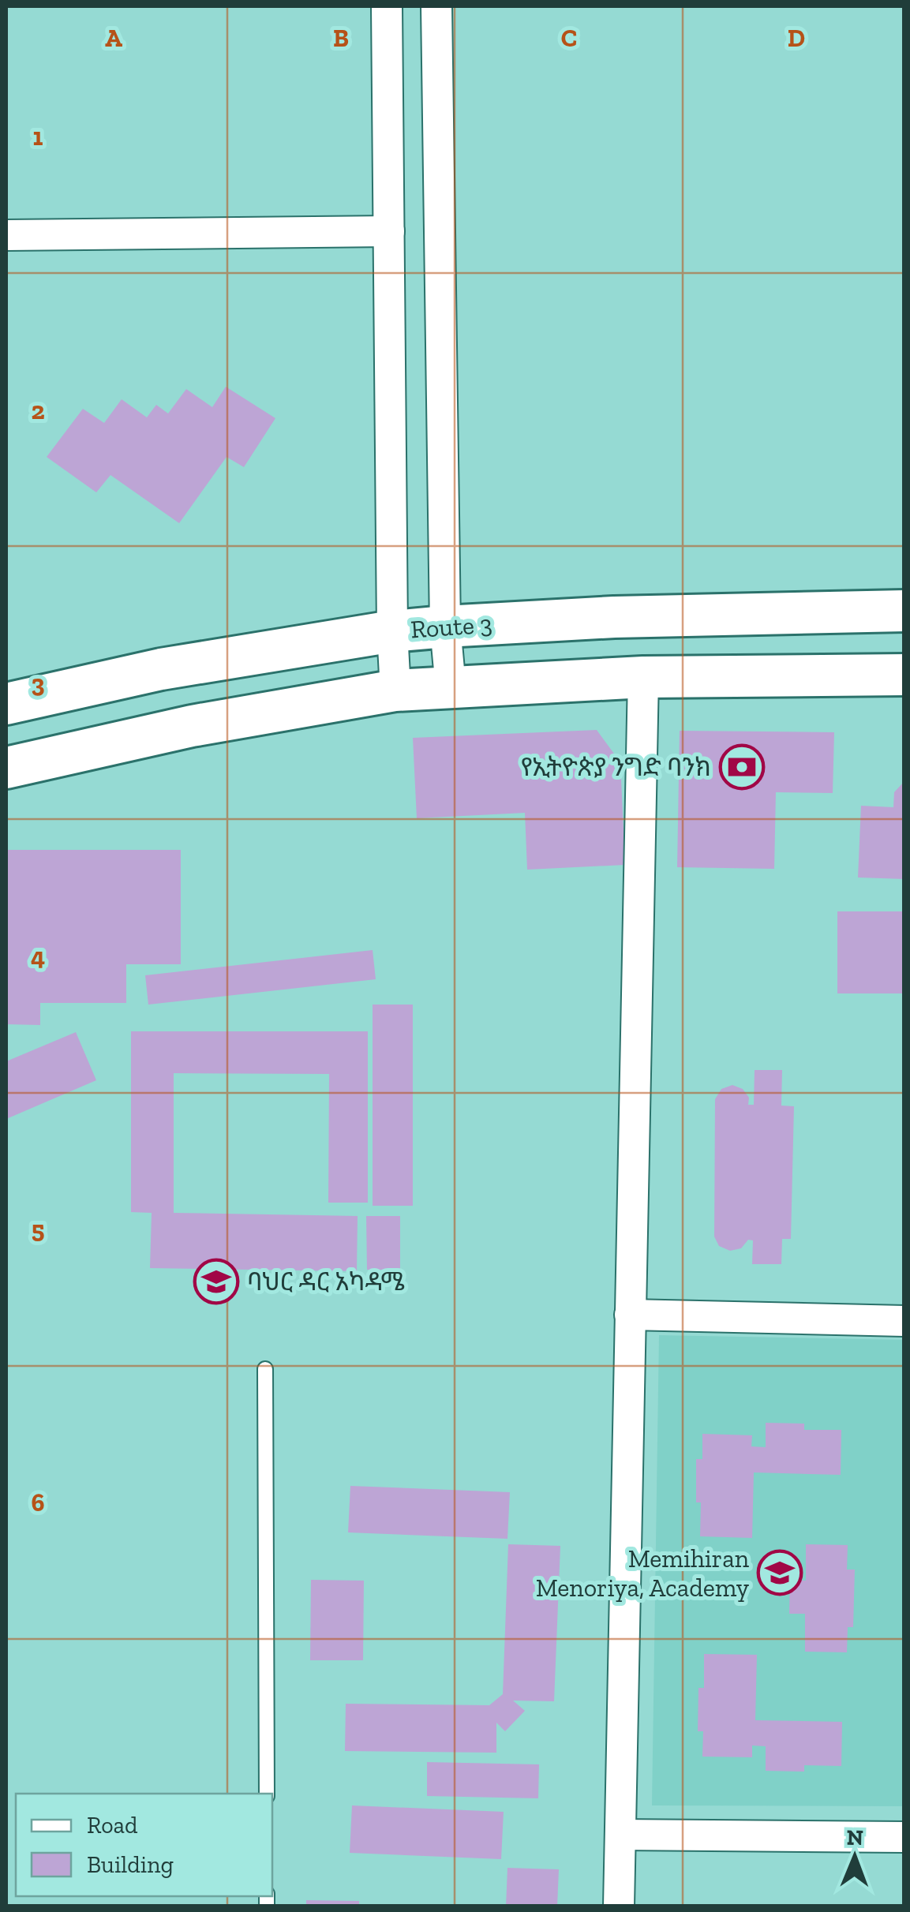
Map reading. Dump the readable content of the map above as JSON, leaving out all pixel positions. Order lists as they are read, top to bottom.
{
  "streets": {
    "main road": ["Route 3"]
  },
  "places": {
    "bank": ["የኢትዮጵያ ንግድ ባንክ"],
    "school or university": ["ባህር ዳር አካዳሜ", "Memihiran Menoriya, Academy"]
  },
  "legend": ["Road", "Building"],
  "north": "top",
  "grid": {
    "columns": [
      "A",
      "B",
      "C",
      "D"
    ],
    "rows": [
      "1",
      "2",
      "3",
      "4",
      "5",
      "6"
    ]
  }
}
